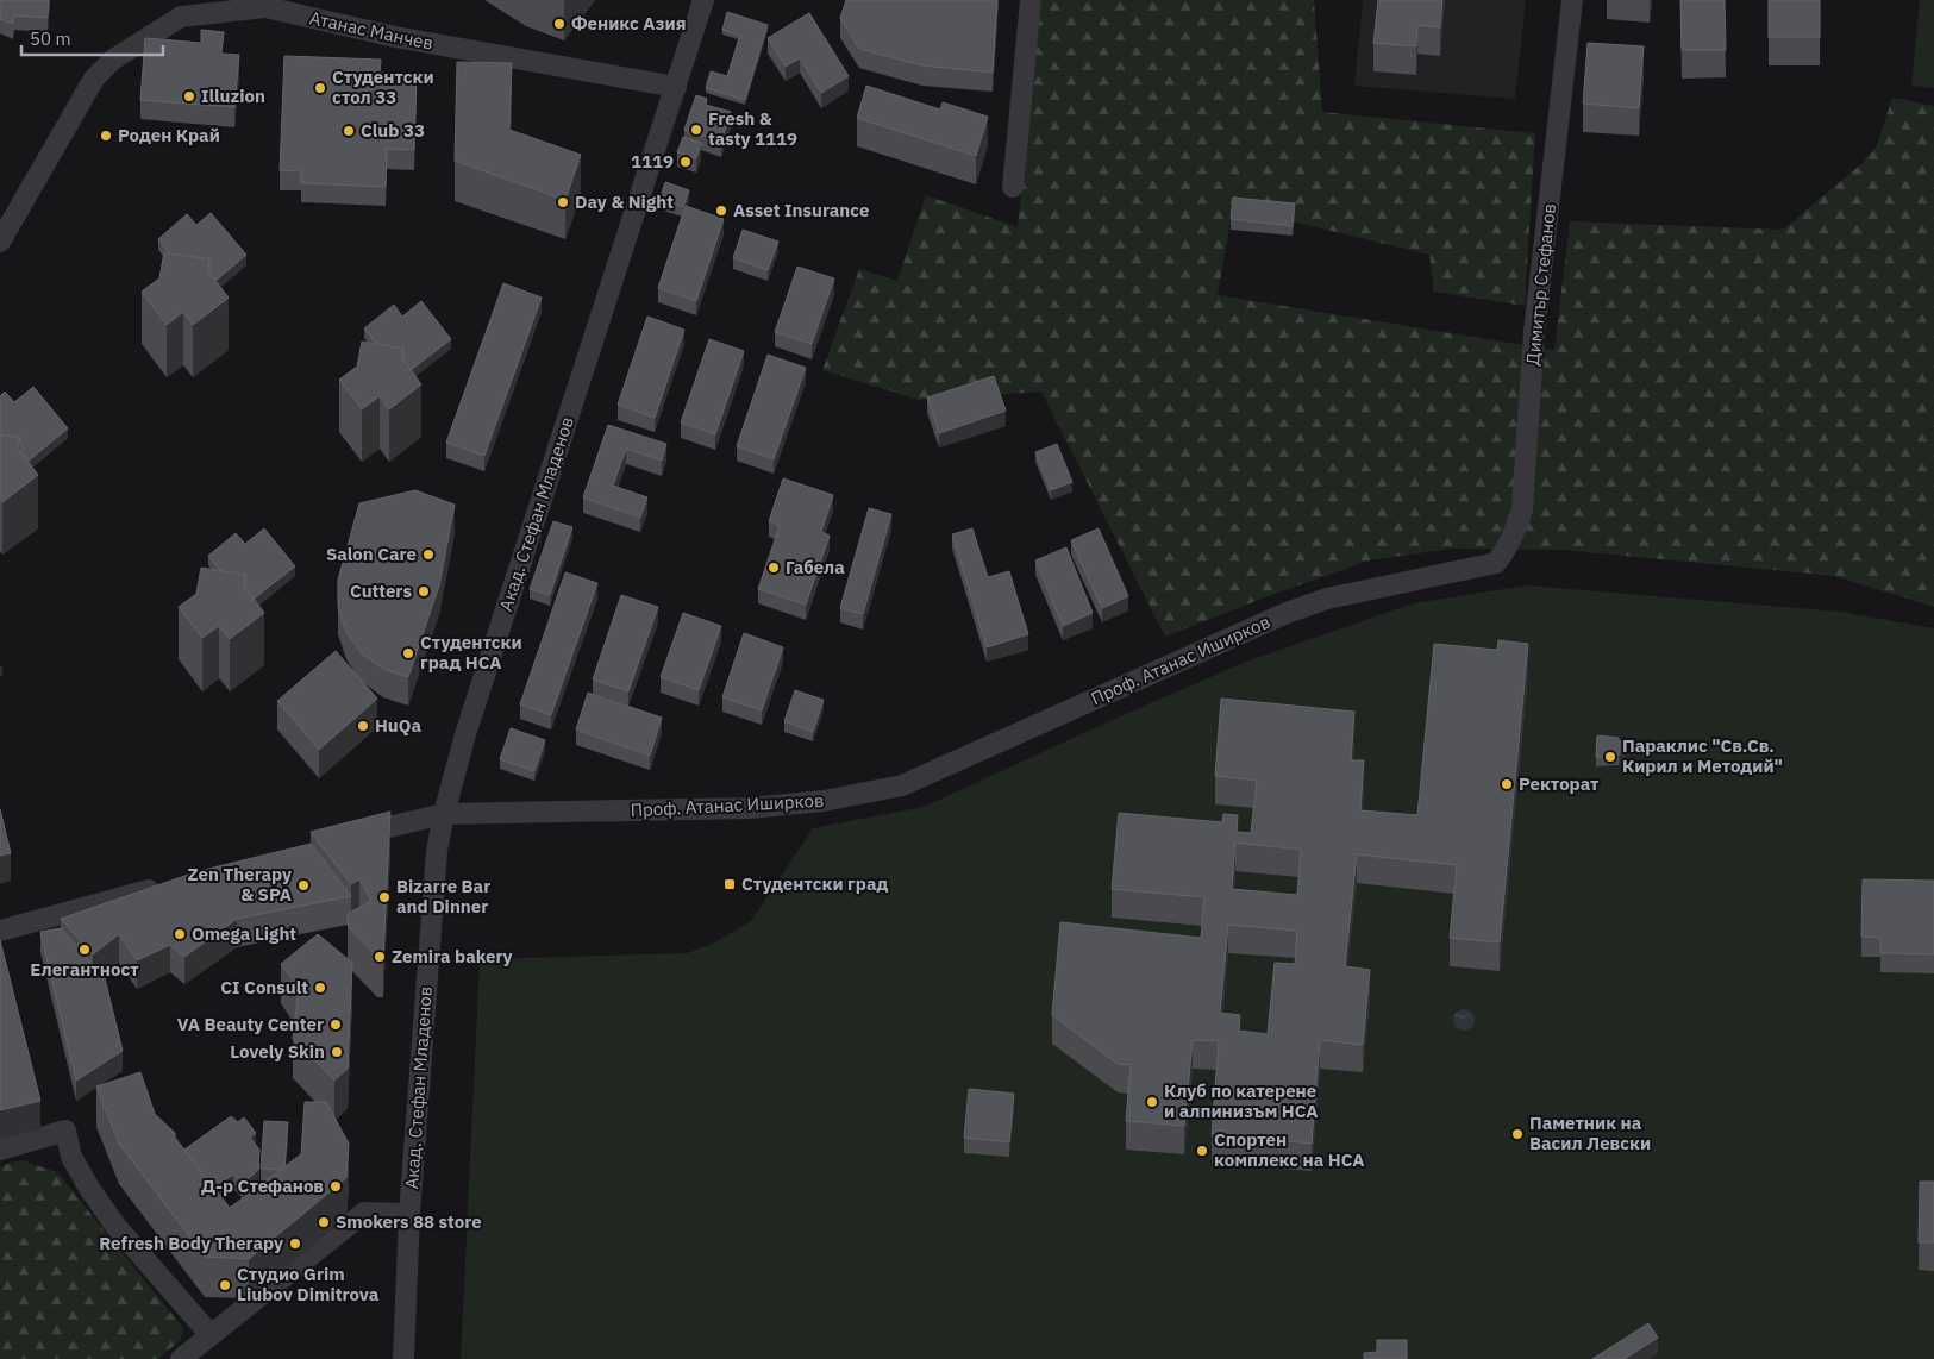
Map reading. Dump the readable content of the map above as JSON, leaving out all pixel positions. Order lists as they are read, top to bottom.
{
  "streets": {
    "street": [
      "Атанас Манчев",
      "Димитър Стефанов",
      "Акад. Стефан Младенов",
      "Проф. Атанас Иширков"
    ]
  },
  "crossings": [
    ["Атанас Манчев", "Акад. Стефан Младенов"],
    ["Димитър Стефанов", "Проф. Атанас Иширков"],
    ["Акад. Стефан Младенов", "Проф. Атанас Иширков"]
  ],
  "places": {
    "other": [
      "Феникс Азия",
      "Студентски стол 33",
      "Illuzion",
      "Fresh & tasty 1119",
      "Club 33",
      "Роден Край",
      "1119",
      "Day & Night",
      "Asset Insurance",
      "Salon Care",
      "Габела",
      "Cutters",
      "Студентски град НСА",
      "HuQa",
      "Параклис \"Св.Св. Кирил и Методий\"",
      "Ректорат",
      "Zen Therapy & SPA",
      "Bizarre Bar and Dinner",
      "Omega Light",
      "Елегантност",
      "Zemira bakery",
      "CI Consult",
      "VA Beauty Center",
      "Lovely Skin",
      "Клуб по катерене и алпинизъм НСА",
      "Паметник на Васил Левски",
      "Спортен комплекс на НСА",
      "Д-р Стефанов",
      "Smokers 88 store",
      "Refresh Body Therapy",
      "Студио Grim Liubov Dimitrova"
    ],
    "transit": ["Студентски град"]
  },
  "scale_bar": "50 m"
}
